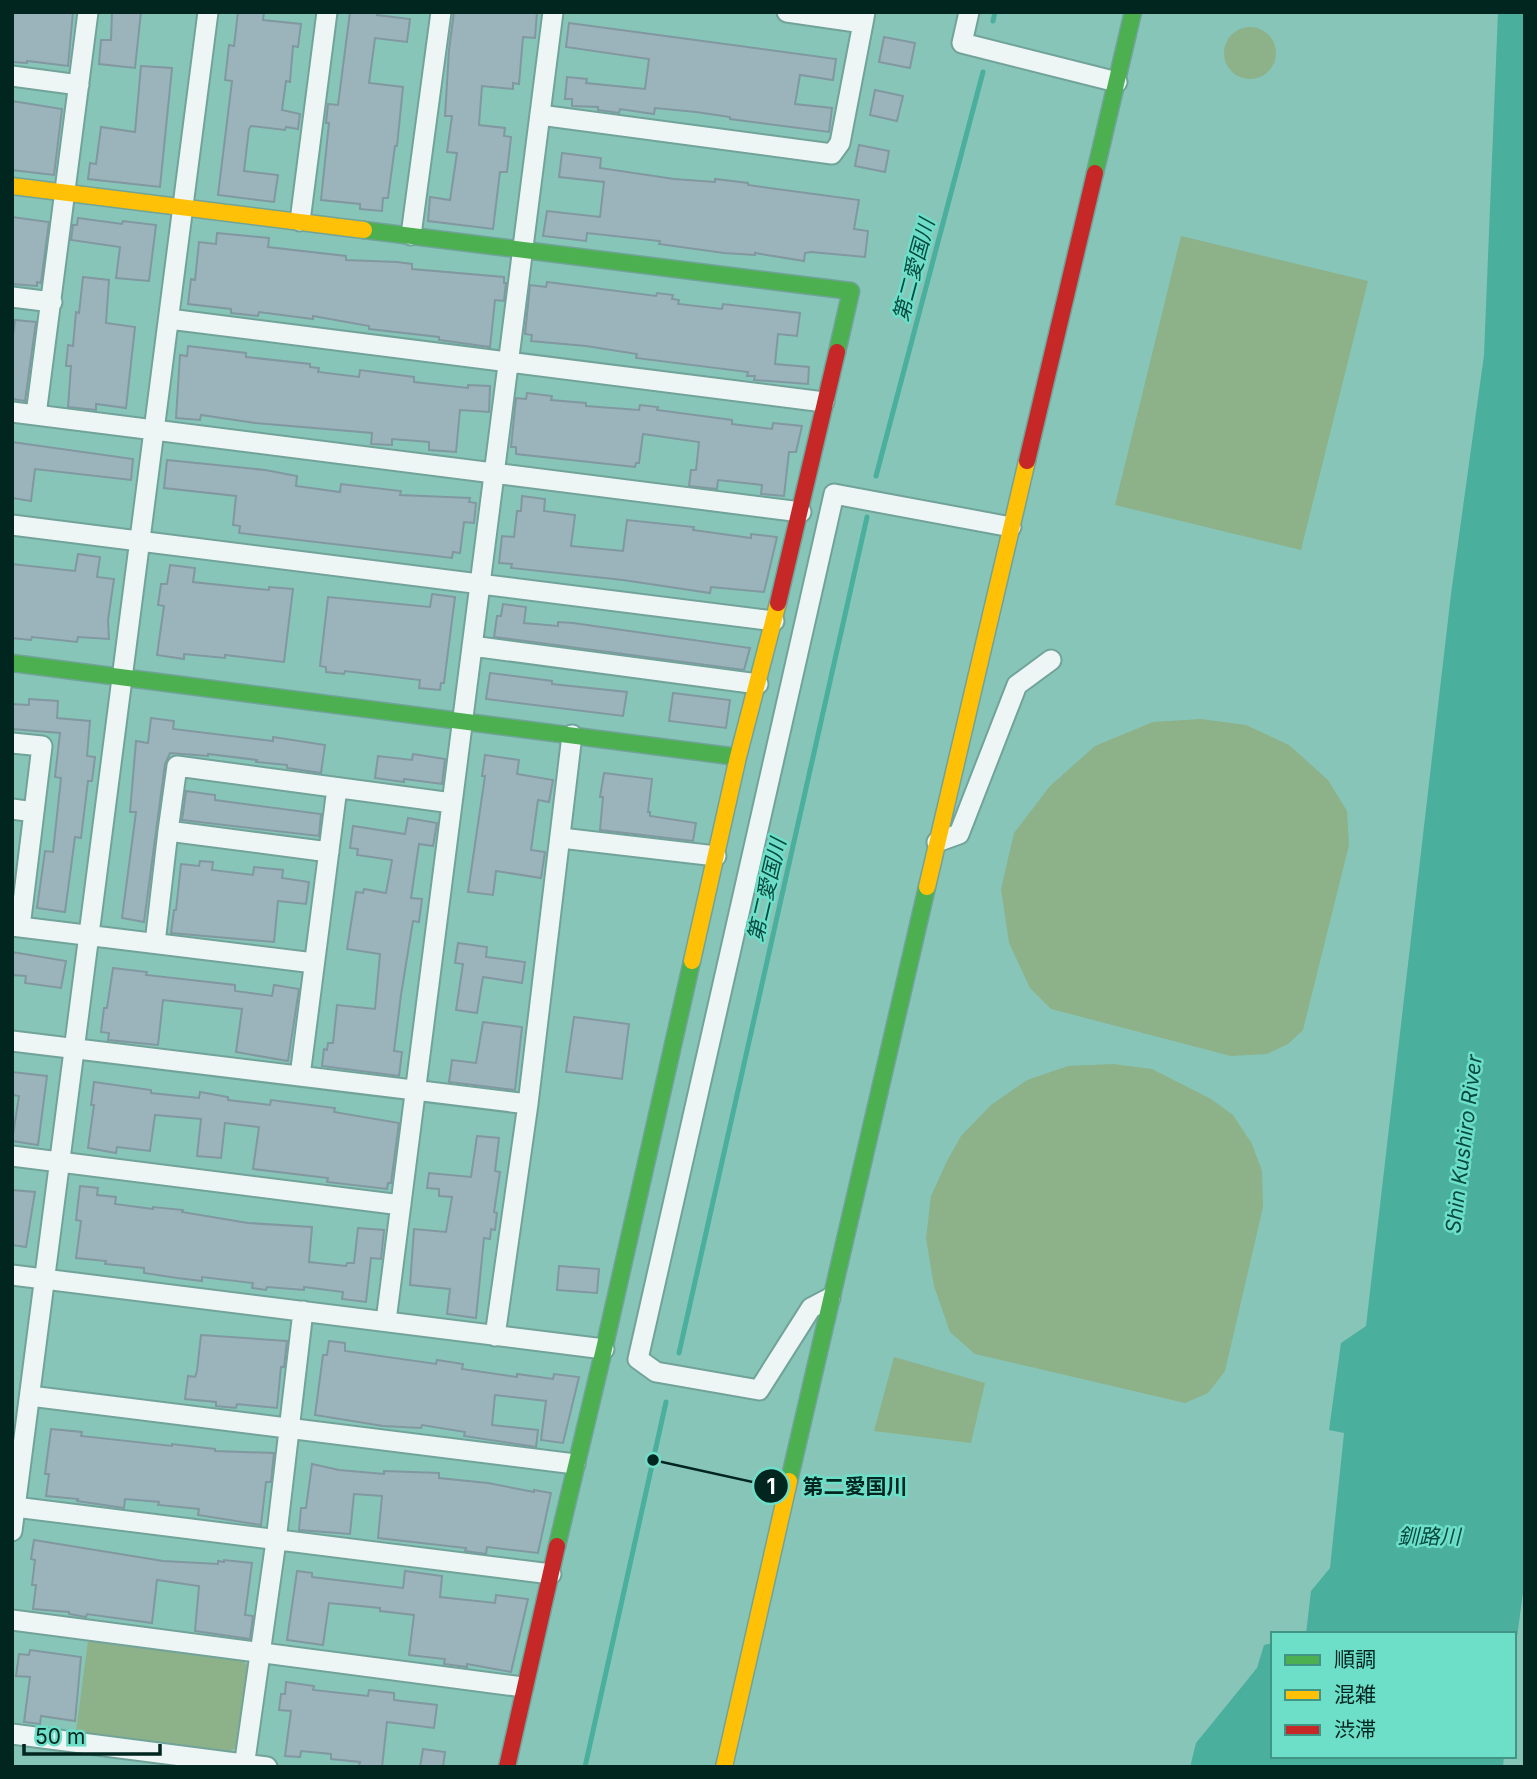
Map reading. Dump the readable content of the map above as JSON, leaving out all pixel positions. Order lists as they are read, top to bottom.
{
  "water": ["第二愛国川", "Shin Kushiro River", "釧路川"],
  "places": ["第二愛国川"],
  "legend": ["順調", "混雑", "渋滞"],
  "scale_bar": "50 m"
}
